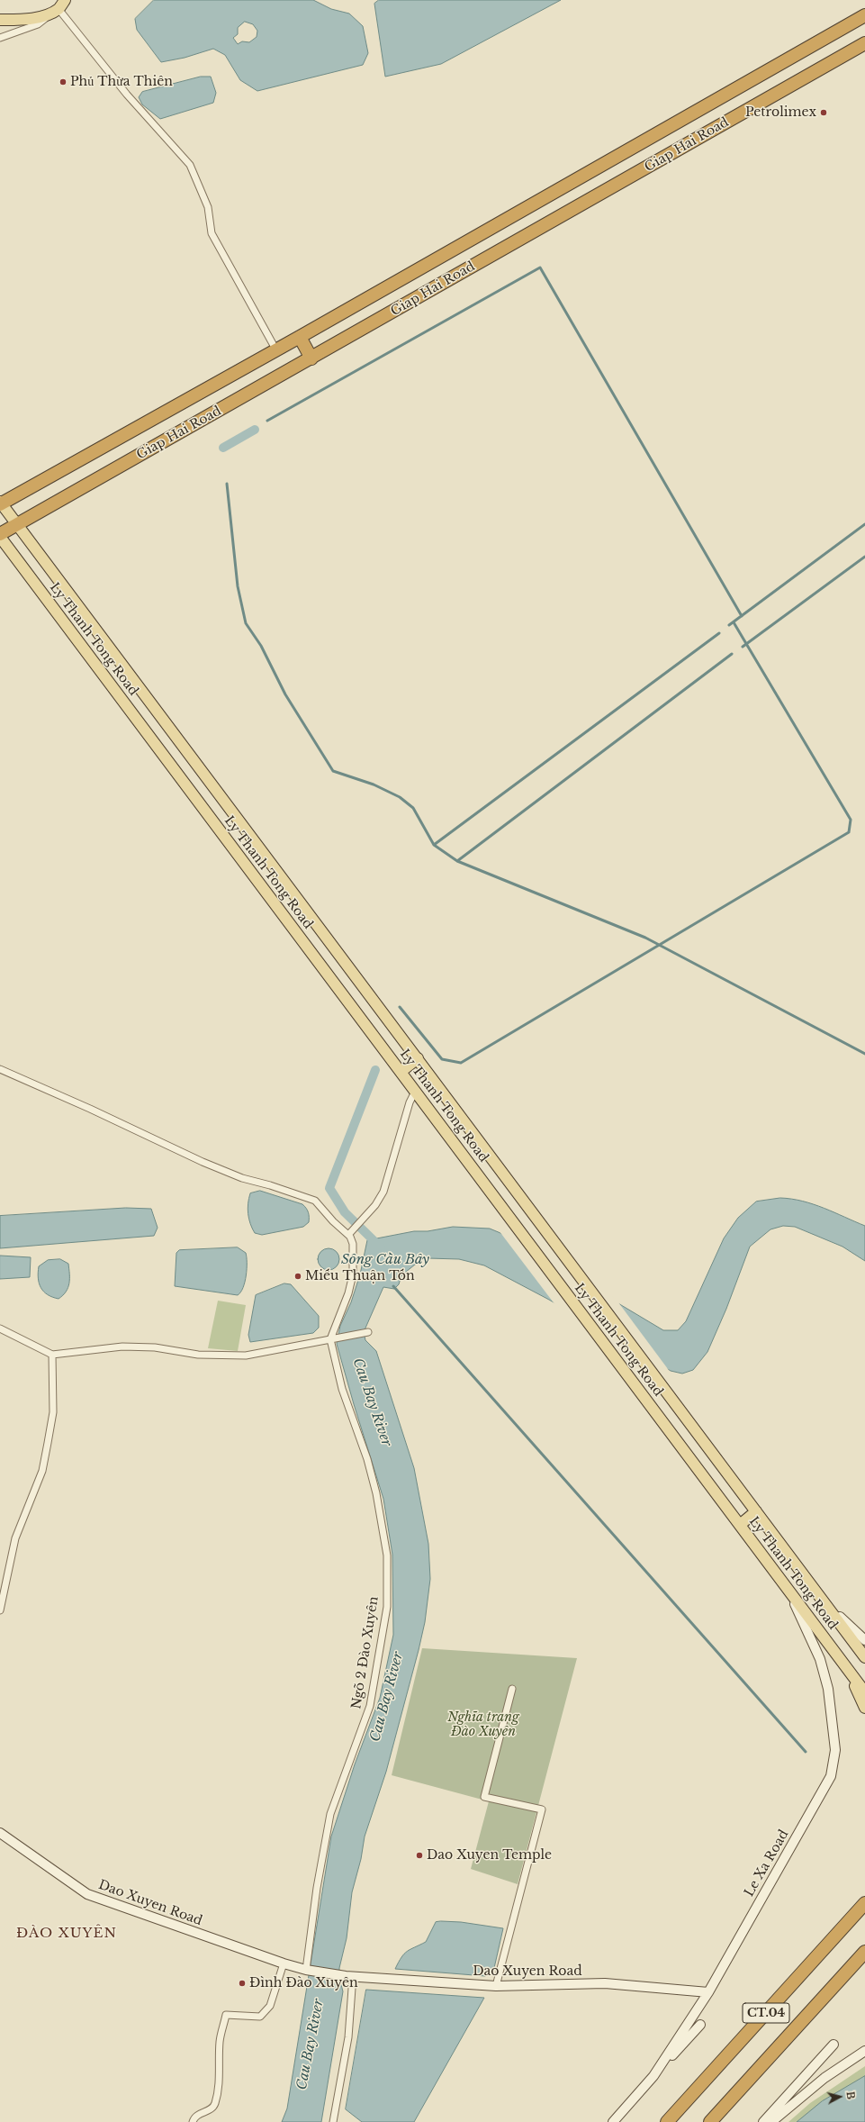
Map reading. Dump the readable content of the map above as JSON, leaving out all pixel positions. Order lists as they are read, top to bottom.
{
  "streets": {
    "highway": ["Giap Hai Road", "CT.04"],
    "main road": ["Ly Thanh Tong Road", "Le Xa Road", "Dao Xuyen Road"],
    "street": ["Ngõ 2 Đào Xuyên"]
  },
  "crossings": [
    ["Giap Hai Road", "Ly Thanh Tong Road"],
    ["Ly Thanh Tong Road", "Le Xa Road"],
    ["Ngõ 2 Đào Xuyên", "Dao Xuyen Road"],
    ["Le Xa Road", "Dao Xuyen Road"]
  ],
  "districts": ["ĐÀO XUYÊN"],
  "water": ["Sông Cầu Bây", "Cau Bay River"],
  "parks": ["Nghĩa trang Đào Xuyên"],
  "places": [
    "Phủ Thừa Thiên",
    "Petrolimex",
    "Miếu Thuận Tốn",
    "Dao Xuyen Temple",
    "Đình Đào Xuyên"
  ],
  "north": "right"
}
